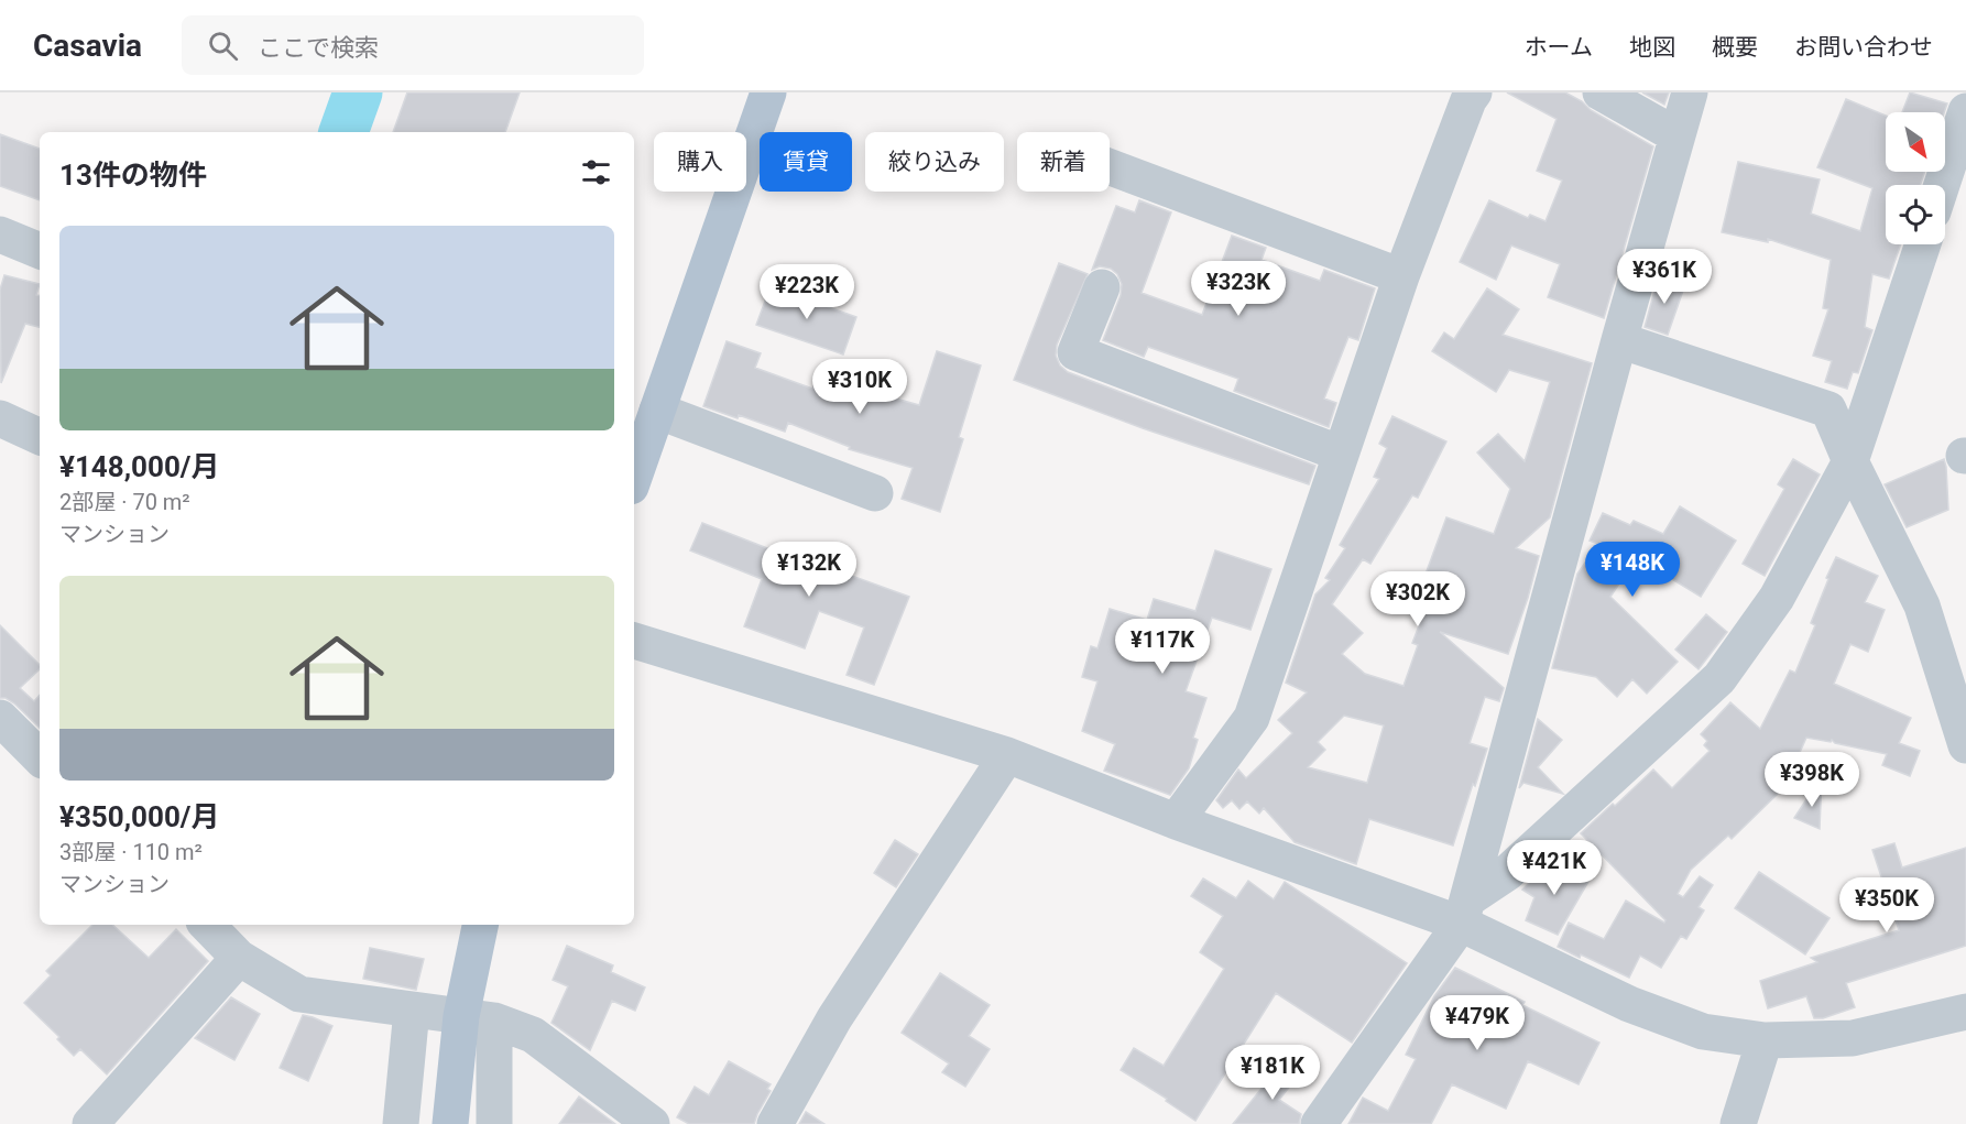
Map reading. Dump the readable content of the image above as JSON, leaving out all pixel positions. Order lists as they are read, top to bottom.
{
  "north": "bottom right",
  "page": {
    "header": "Casavia",
    "search": "ここで検索",
    "nav": [
      "ホーム",
      "地図",
      "概要",
      "お問い合わせ"
    ],
    "chip": [
      "購入",
      "賃貸",
      "絞り込み",
      "新着"
    ],
    "heading": "13件の物件",
    "list": [
      {
        "name": "¥148,000/月",
        "note": "2部屋 · 70 m² · マンション"
      },
      {
        "name": "¥350,000/月",
        "note": "3部屋 · 110 m² · マンション"
      }
    ],
    "price": [
      "¥361K",
      "¥323K",
      "¥223K",
      "¥310K",
      "¥132K",
      "¥148K",
      "¥302K",
      "¥117K",
      "¥398K",
      "¥421K",
      "¥350K",
      "¥479K",
      "¥181K"
    ]
  }
}
